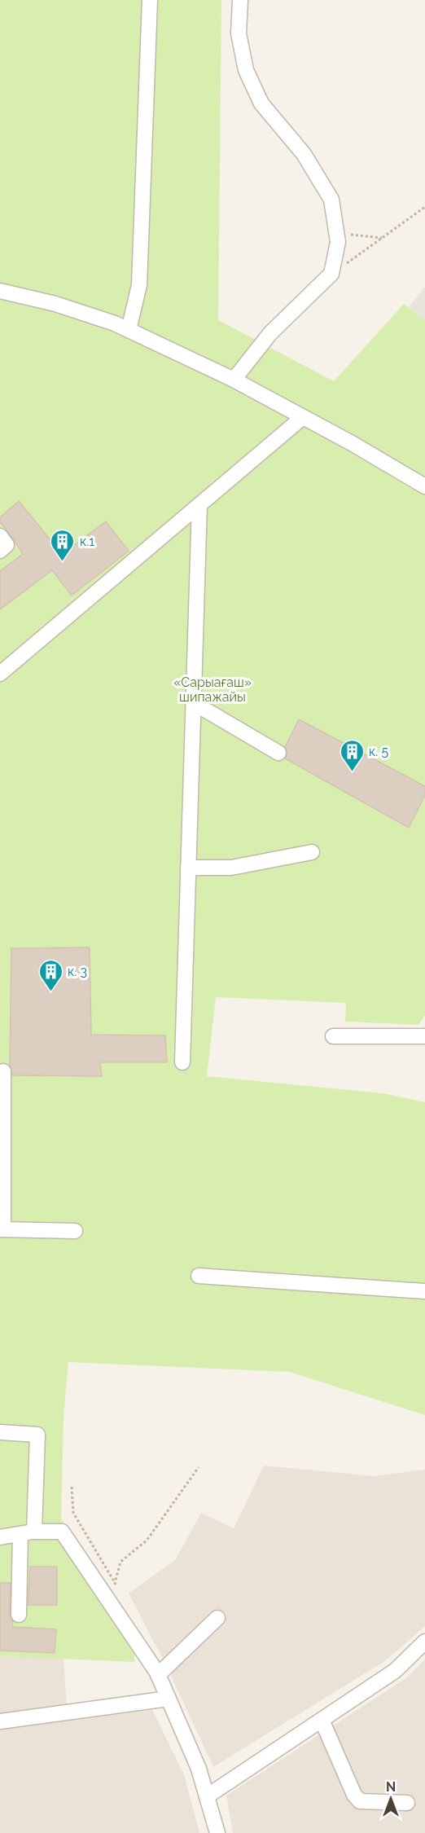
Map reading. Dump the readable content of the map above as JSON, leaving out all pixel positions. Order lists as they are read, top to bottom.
{
  "parks": ["«Сарыағаш» шипажайы"],
  "places": {
    "building": ["к.1", "к. 5", "к. 3"]
  },
  "north": "top"
}
